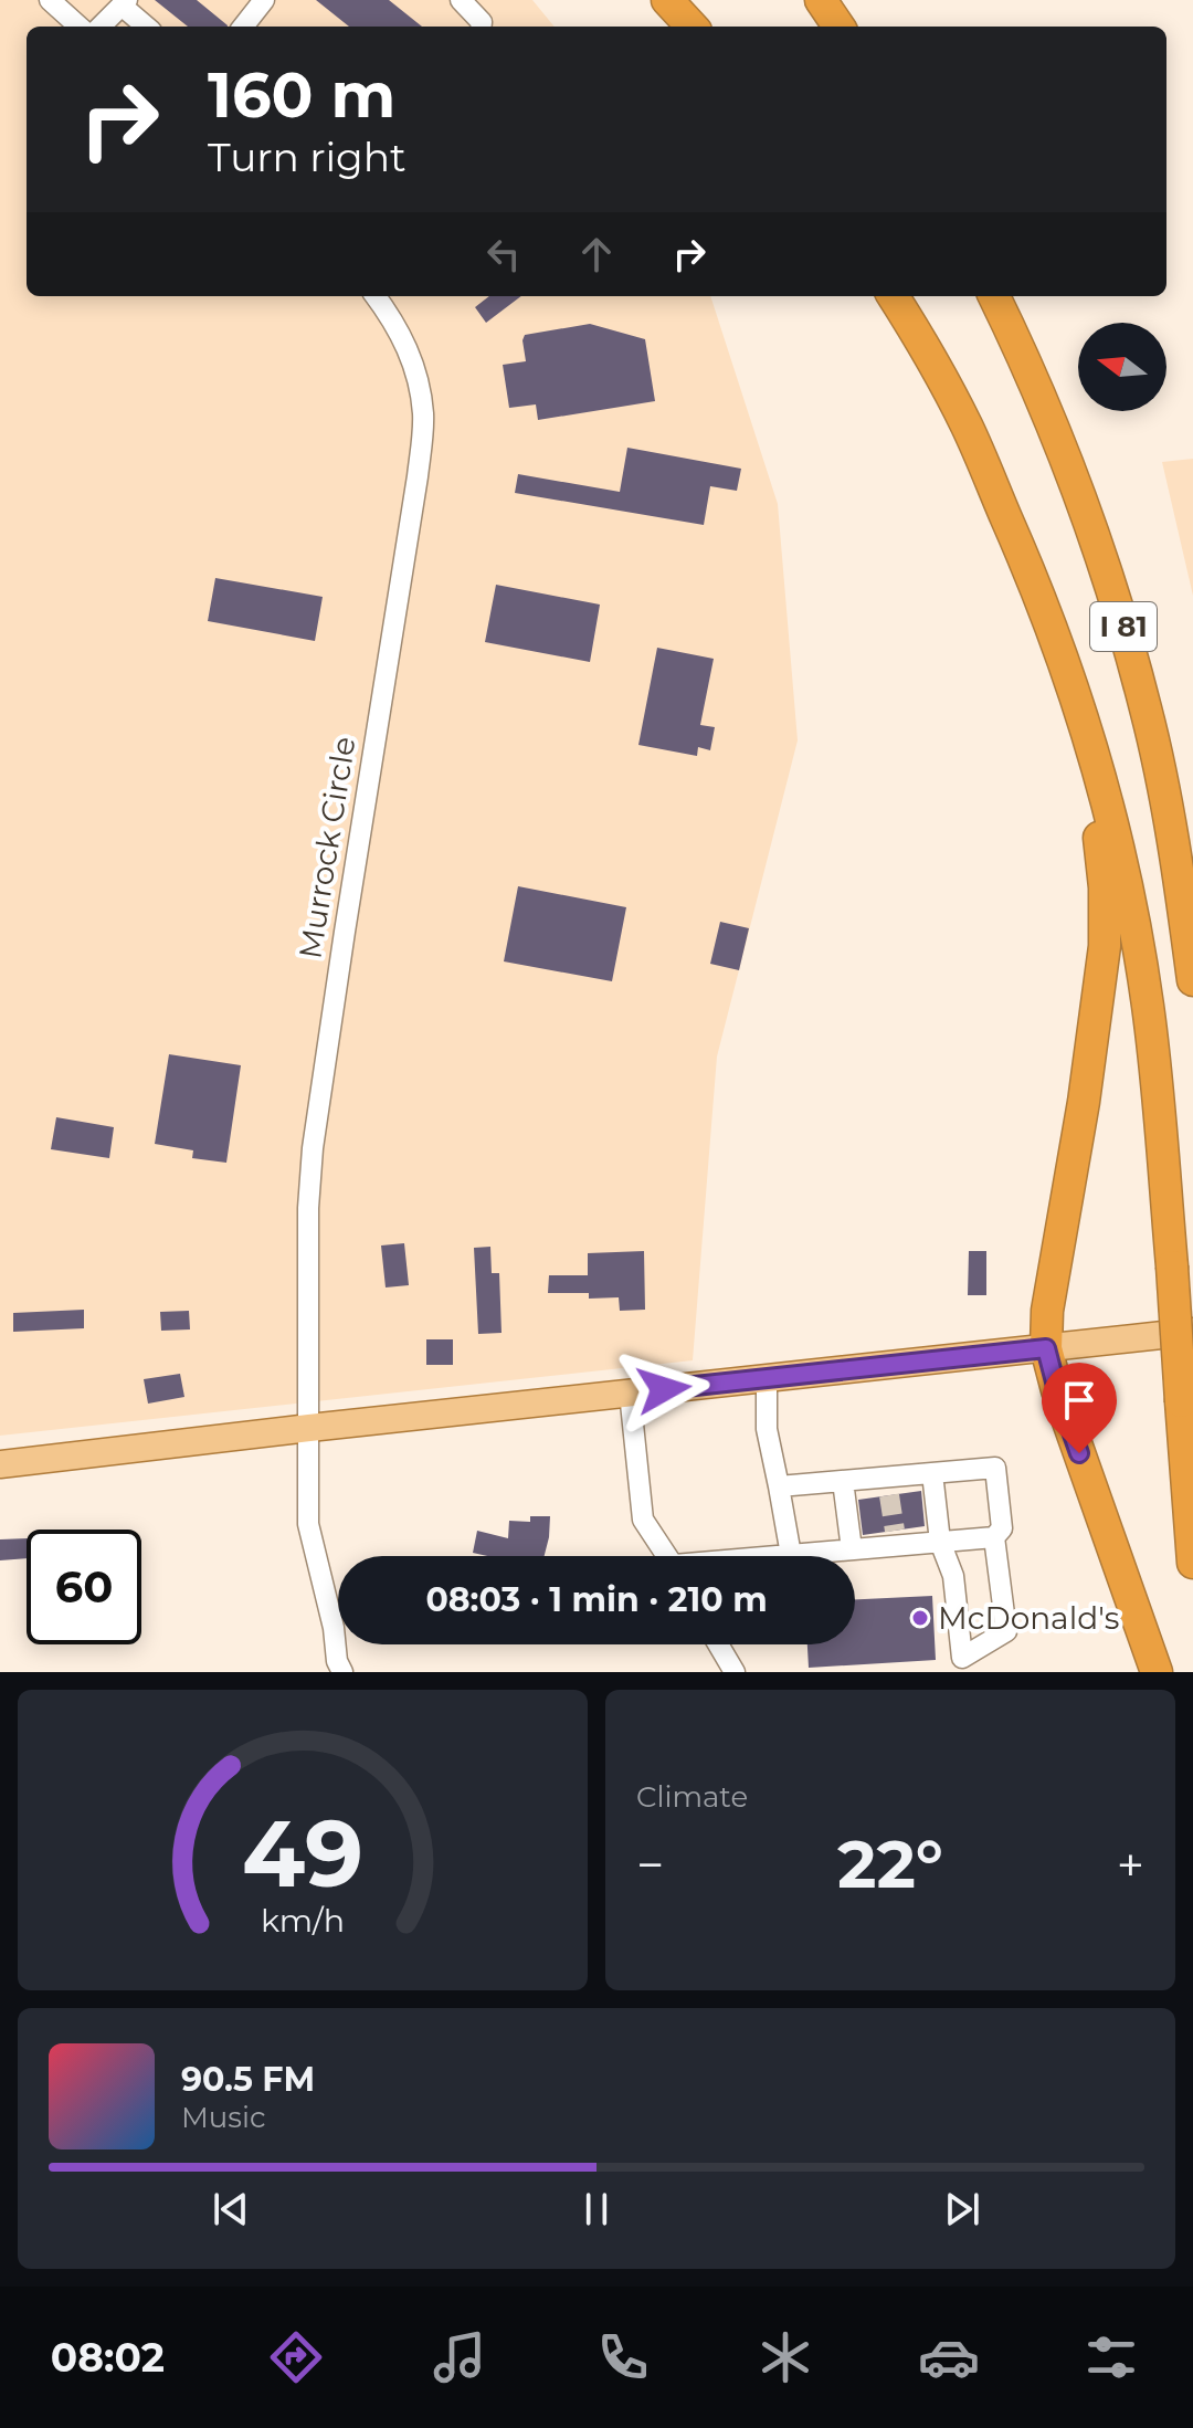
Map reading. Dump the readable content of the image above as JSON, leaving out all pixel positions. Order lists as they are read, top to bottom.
{
  "streets": {
    "highway": ["I 81"],
    "street": ["Murrock Circle"]
  },
  "places": ["McDonald's"],
  "north": "left",
  "page": {
    "turn": ["160 m", "Turn right"],
    "limit": "60",
    "trip": "08:03 · 1 min · 210 m",
    "tile": "Climate",
    "heat": ["−", "22°", "+"],
    "song": ["90.5 FM", "Music"],
    "tabs": "08:02",
    "gauge": ["49", "km/h"]
  }
}
